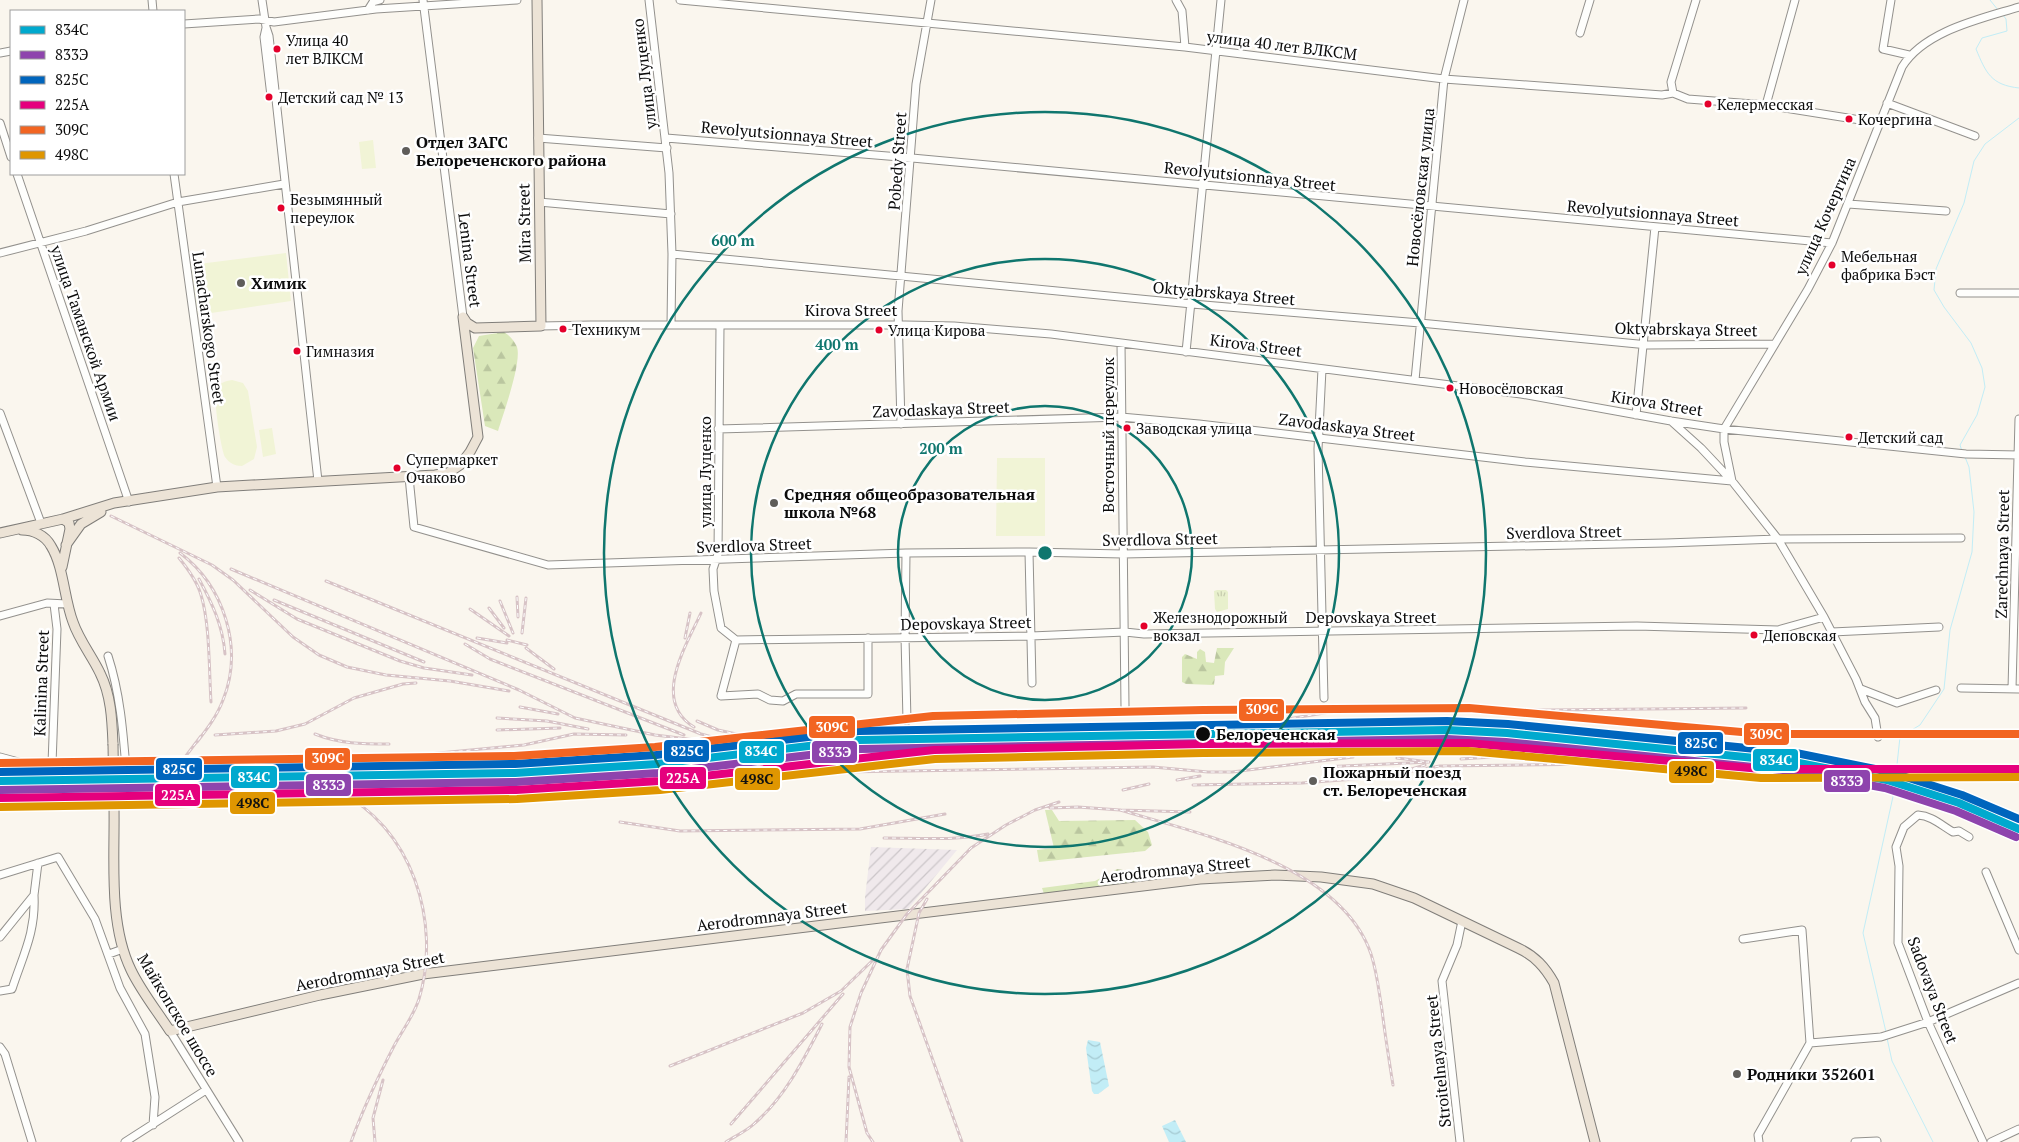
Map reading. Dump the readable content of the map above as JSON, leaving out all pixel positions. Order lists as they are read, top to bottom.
{
  "streets": {
    "main road": [
      "Mira Street",
      "Lenina Street",
      "Kirova Street",
      "Aerodromnaya Street",
      "Майкопское шоссе"
    ],
    "street": [
      "улица 40 лет ВЛКСМ",
      "улица Луценко",
      "Revolyutsionnaya Street",
      "Pobedy Street",
      "Новосёловская улица",
      "улица Кочергина",
      "Oktyabrskaya Street",
      "Lunacharskogo Street",
      "улица Таманской Армии",
      "Zavodaskaya Street",
      "Восточный переулок",
      "Sverdlova Street",
      "Zarechnaya Street",
      "Depovskaya Street",
      "Kalinina Street",
      "Sadovaya Street",
      "Stroitelnaya Street"
    ]
  },
  "crossings": [
    ["улица 40 лет ВЛКСМ", "Pobedy Street"],
    ["улица 40 лет ВЛКСМ", "Новосёловская улица"],
    ["улица 40 лет ВЛКСМ", "улица Кочергина"],
    ["улица Луценко", "Revolyutsionnaya Street"],
    ["улица Луценко", "Oktyabrskaya Street"],
    ["улица Луценко", "Kirova Street"],
    ["улица Луценко", "Zavodaskaya Street"],
    ["улица Луценко", "Sverdlova Street"],
    ["улица Луценко", "Depovskaya Street"],
    ["Revolyutsionnaya Street", "Pobedy Street"],
    ["Revolyutsionnaya Street", "Новосёловская улица"],
    ["Revolyutsionnaya Street", "улица Кочергина"],
    ["Pobedy Street", "Oktyabrskaya Street"],
    ["Pobedy Street", "Kirova Street"],
    ["Pobedy Street", "Zavodaskaya Street"],
    ["Новосёловская улица", "Oktyabrskaya Street"],
    ["Новосёловская улица", "Kirova Street"],
    ["улица Кочергина", "Oktyabrskaya Street"],
    ["улица Кочергина", "Kirova Street"],
    ["Mira Street", "Kirova Street"],
    ["Lenina Street", "Kirova Street"],
    ["Lenina Street", "Lunacharskogo Street"],
    ["Lenina Street", "улица Таманской Армии"],
    ["Lenina Street", "Sverdlova Street"],
    ["Kirova Street", "Восточный переулок"],
    ["Kirova Street", "Zarechnaya Street"],
    ["Zavodaskaya Street", "Восточный переулок"],
    ["Восточный переулок", "Sverdlova Street"],
    ["Восточный переулок", "Depovskaya Street"],
    ["Aerodromnaya Street", "Майкопское шоссе"],
    ["Aerodromnaya Street", "Stroitelnaya Street"]
  ],
  "places": [
    "Улица 40 лет ВЛКСМ",
    "Детский сад № 13",
    "Келермесская",
    "Кочергина",
    "Отдел ЗАГС Белореченского района",
    "Безымянный переулок",
    "Мебельная фабрика Бэст",
    "Химик",
    "Техникум",
    "Улица Кирова",
    "Гимназия",
    "Новосёловская",
    "Заводская улица",
    "Детский сад",
    "Супермаркет Очаково",
    "Средняя общеобразовательная школа №68",
    "Железнодорожный вокзал",
    "Деповская",
    "Белореченская",
    "Пожарный поезд ст. Белореченская",
    "Родники 352601"
  ],
  "lines": [
    "transit line 309С",
    "transit line 825С",
    "transit line 834С",
    "transit line 833Э",
    "transit line 225А",
    "transit line 498С"
  ],
  "legend": [
    "834С",
    "833Э",
    "825С",
    "225А",
    "309С",
    "498С"
  ],
  "rings": ["600 m", "400 m", "200 m"]
}
